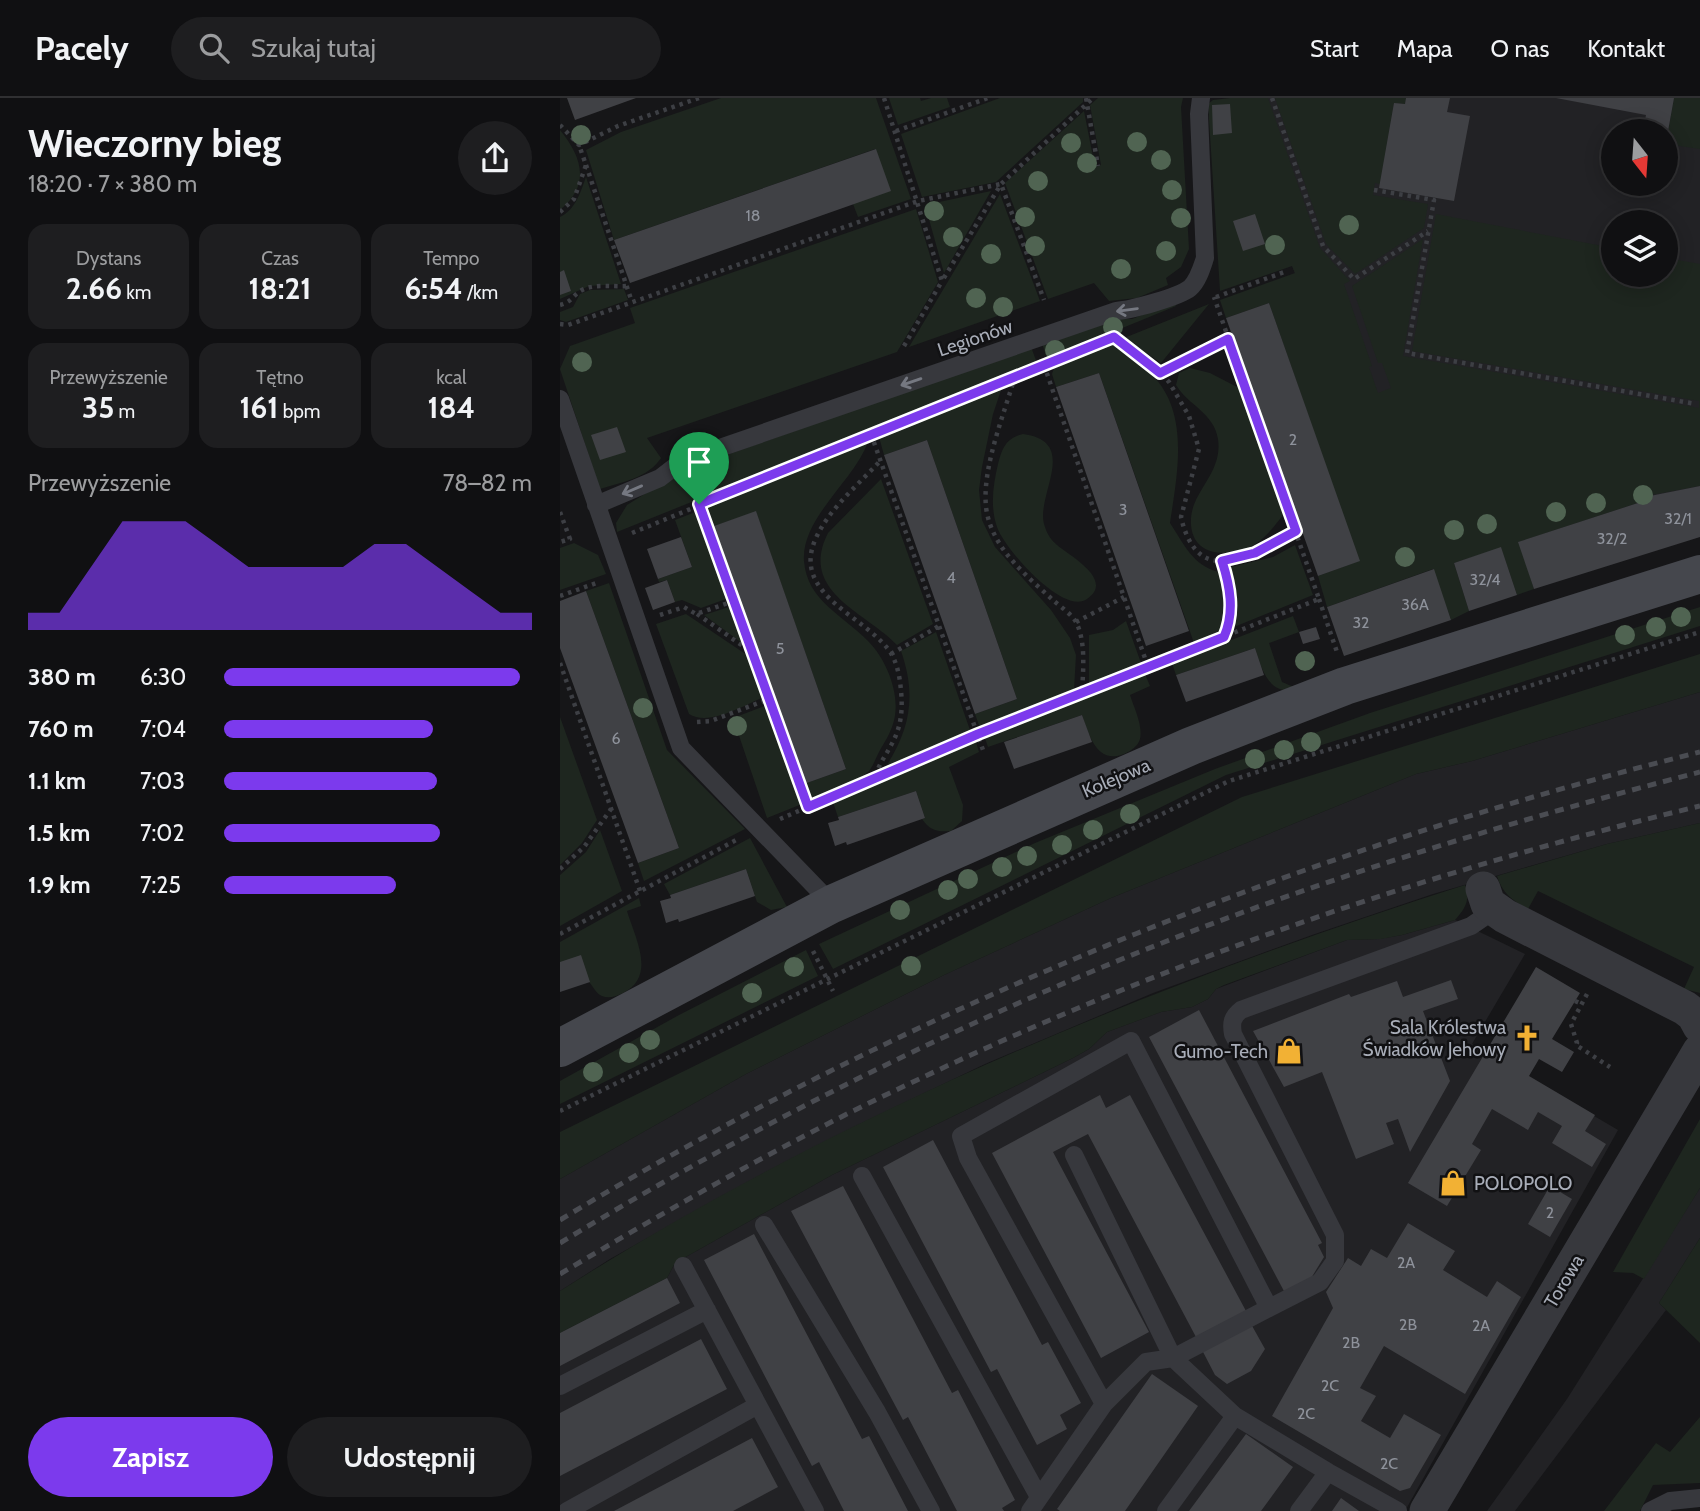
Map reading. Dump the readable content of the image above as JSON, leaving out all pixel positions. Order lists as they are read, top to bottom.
{
  "streets": {
    "street": ["Kolejowa", "Torowa"],
    "lane": ["Legionów"]
  },
  "one_way": ["Legionów"],
  "places": {
    "church": ["Sala Królestwa Świadków Jehowy"],
    "shop": ["Gumo-Tech", "POLOPOLO"]
  },
  "house_numbers": [
    "18",
    "2",
    "3",
    "32/1",
    "32/2",
    "4",
    "32/4",
    "36A",
    "32",
    "5",
    "6",
    "2",
    "2A",
    "2B",
    "2A",
    "2B",
    "2C",
    "2C",
    "2C"
  ],
  "north": "bottom",
  "page": {
    "header": "Pacely",
    "search": "Szukaj tutaj",
    "nav": [
      "Start",
      "Mapa",
      "O nas",
      "Kontakt"
    ],
    "heading": ["Wieczorny bieg", "18:20 · 7 × 380 m"],
    "stats": [
      ["Dystans", "2.66 km"],
      ["Czas", "18:21"],
      ["Tempo", "6:54 /km"],
      ["Przewyższenie", "35 m"],
      ["Tętno", "161 bpm"],
      ["kcal", "184"]
    ],
    "chart": ["Przewyższenie", "78–82 m"],
    "list": [
      {
        "name": "380 m",
        "note": "6:30"
      },
      {
        "name": "760 m",
        "note": "7:04"
      },
      {
        "name": "1.1 km",
        "note": "7:03"
      },
      {
        "name": "1.5 km",
        "note": "7:02"
      },
      {
        "name": "1.9 km",
        "note": "7:25"
      }
    ],
    "buttons": ["Zapisz", "Udostępnij"]
  }
}
